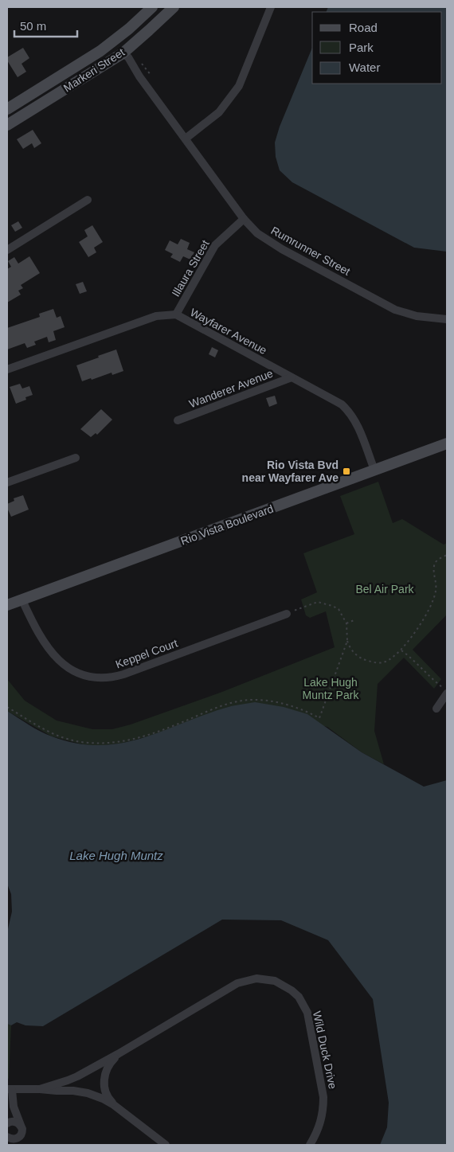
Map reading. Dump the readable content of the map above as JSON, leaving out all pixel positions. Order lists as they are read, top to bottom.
{
  "streets": {
    "street": [
      "Markeri Street",
      "Rumrunner Street",
      "Illaura Street",
      "Wayfarer Avenue",
      "Wanderer Avenue",
      "Rio Vista Boulevard",
      "Keppel Court",
      "Wild Duck Drive"
    ]
  },
  "crossings": [
    ["Markeri Street", "Rumrunner Street"],
    ["Rumrunner Street", "Illaura Street"],
    ["Illaura Street", "Wayfarer Avenue"],
    ["Wayfarer Avenue", "Wanderer Avenue"],
    ["Wayfarer Avenue", "Rio Vista Boulevard"],
    ["Rio Vista Boulevard", "Keppel Court"]
  ],
  "water": ["Lake Hugh Muntz"],
  "parks": ["Bel Air Park", "Lake Hugh Muntz Park"],
  "places": {
    "transit": ["Rio Vista Bvd near Wayfarer Ave"]
  },
  "legend": ["Road", "Park", "Water"],
  "scale_bar": "50 m"
}
